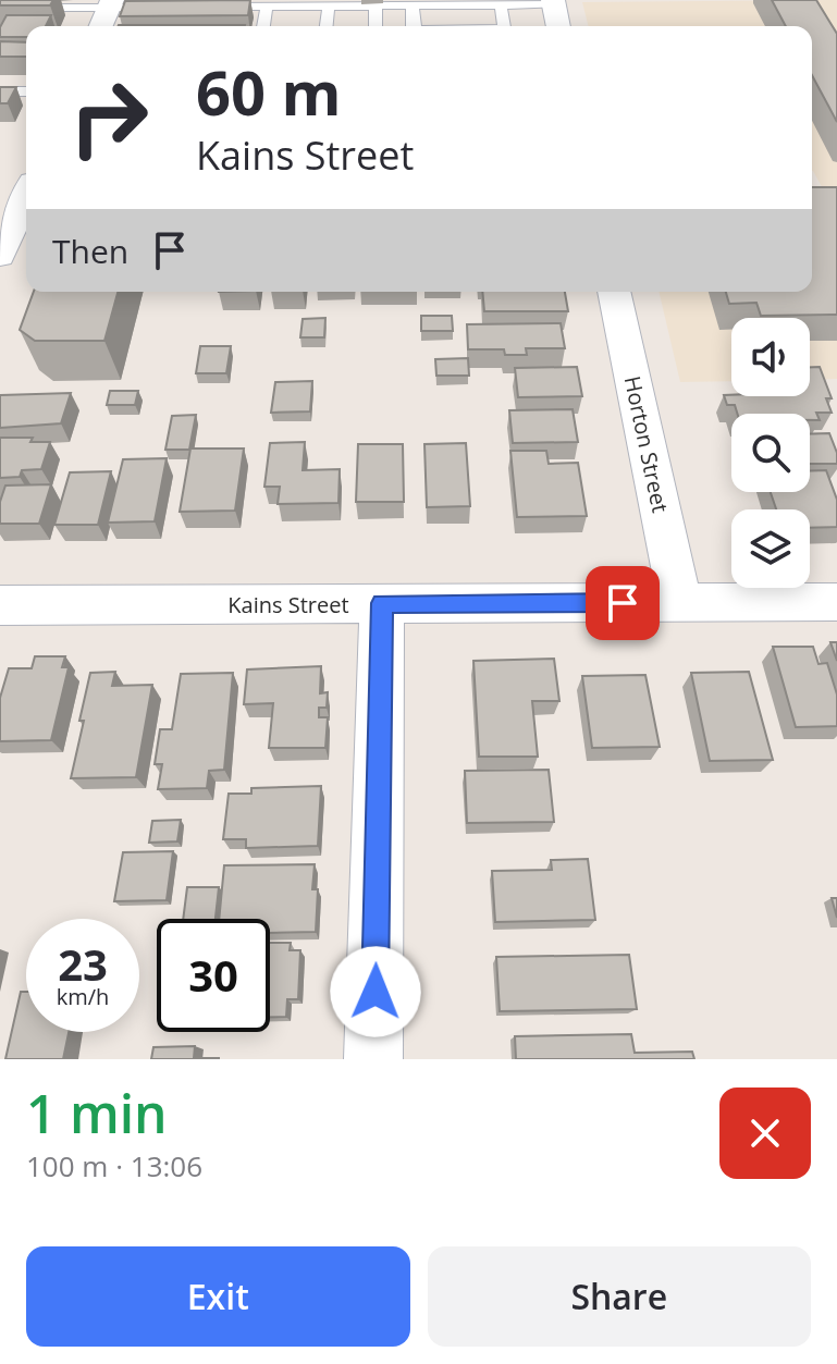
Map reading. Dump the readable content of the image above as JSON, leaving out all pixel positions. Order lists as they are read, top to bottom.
{
  "streets": {
    "street": ["Horton Street", "Kains Street"]
  },
  "crossings": [
    ["Horton Street", "Kains Street"]
  ],
  "page": {
    "turn": ["60 m", "Kains Street"],
    "then": "Then",
    "speed": "23 km/h",
    "limit": "30",
    "heading": ["1 min", "100 m · 13:06"],
    "buttons": ["Exit", "Share"]
  }
}
